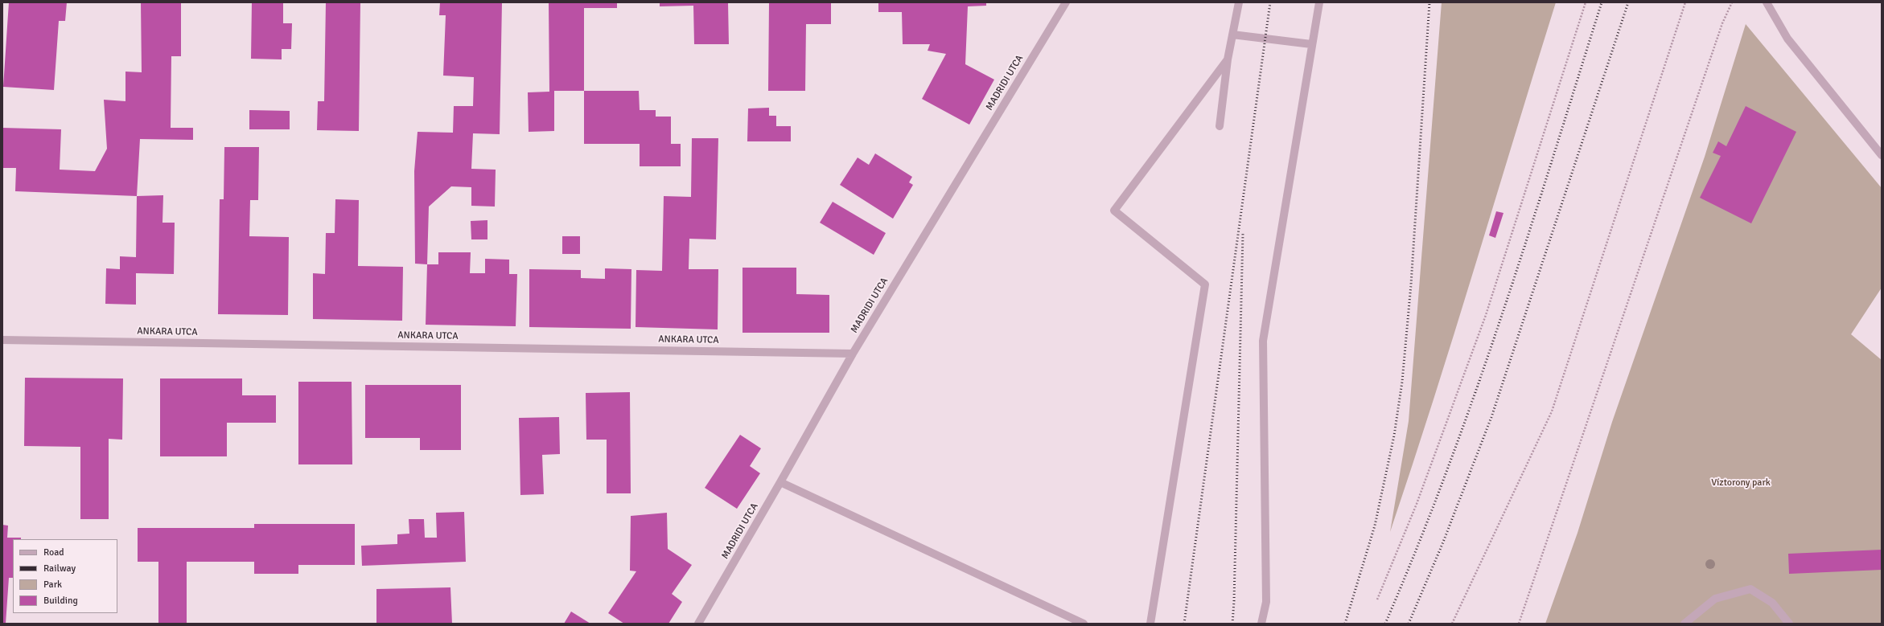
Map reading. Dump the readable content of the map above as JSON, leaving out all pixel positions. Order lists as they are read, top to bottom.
{
  "streets": {
    "street": ["MADRIDI UTCA", "ANKARA UTCA"]
  },
  "crossings": [
    ["MADRIDI UTCA", "ANKARA UTCA"]
  ],
  "parks": ["Víztorony park"],
  "legend": [
    "Road",
    "Railway",
    "Park",
    "Building"
  ]
}
